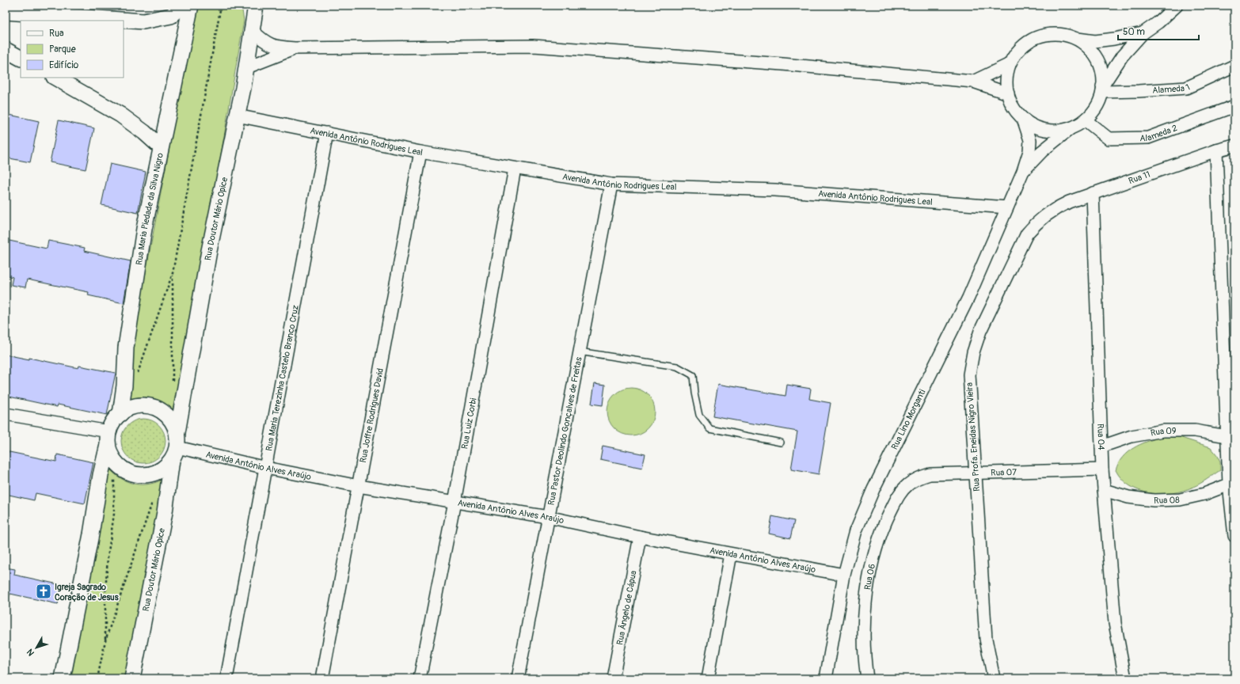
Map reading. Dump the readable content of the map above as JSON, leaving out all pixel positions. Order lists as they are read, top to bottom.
{
  "streets": {
    "street": [
      "Alameda 1",
      "Alameda 2",
      "Avenida Antônio Rodrigues Leal",
      "Rua 11",
      "Rua Maria Piedade da Silva Nigro",
      "Rua Doutor Mário Opice",
      "Rua Maria Terezinha Castelo Branco Cruz",
      "Rua Joffre Rodrigues David",
      "Rua Lino Morganti",
      "Rua Luiz Corbi",
      "Rua Pastor Deolindo Gonçalves de Freitas",
      "Rua 09",
      "Rua Profa. Eneidas Nigro Vieira",
      "Rua 04",
      "Avenida Antônio Alves Araújo",
      "Rua 07",
      "Rua 08",
      "Rua 06",
      "Rua Ângelo de Cápua"
    ]
  },
  "crossings": [
    ["Alameda 1", "Alameda 2"],
    ["Alameda 1", "Rua Lino Morganti"],
    ["Alameda 2", "Rua Lino Morganti"],
    ["Avenida Antônio Rodrigues Leal", "Rua Doutor Mário Opice"],
    ["Avenida Antônio Rodrigues Leal", "Rua Maria Terezinha Castelo Branco Cruz"],
    ["Avenida Antônio Rodrigues Leal", "Rua Joffre Rodrigues David"],
    ["Avenida Antônio Rodrigues Leal", "Rua Lino Morganti"],
    ["Avenida Antônio Rodrigues Leal", "Rua Luiz Corbi"],
    ["Avenida Antônio Rodrigues Leal", "Rua Pastor Deolindo Gonçalves de Freitas"],
    ["Rua 11", "Rua Profa. Eneidas Nigro Vieira"],
    ["Rua 11", "Rua 04"],
    ["Rua Maria Piedade da Silva Nigro", "Rua Doutor Mário Opice"],
    ["Rua Maria Piedade da Silva Nigro", "Avenida Antônio Alves Araújo"],
    ["Rua Doutor Mário Opice", "Avenida Antônio Alves Araújo"],
    ["Rua Maria Terezinha Castelo Branco Cruz", "Avenida Antônio Alves Araújo"],
    ["Rua Joffre Rodrigues David", "Avenida Antônio Alves Araújo"],
    ["Rua Lino Morganti", "Avenida Antônio Alves Araújo"],
    ["Rua Luiz Corbi", "Avenida Antônio Alves Araújo"],
    ["Rua Pastor Deolindo Gonçalves de Freitas", "Avenida Antônio Alves Araújo"],
    ["Rua 09", "Rua 04"],
    ["Rua Profa. Eneidas Nigro Vieira", "Rua 07"],
    ["Rua 04", "Rua 07"],
    ["Rua 04", "Rua 08"],
    ["Avenida Antônio Alves Araújo", "Rua Ângelo de Cápua"],
    ["Rua 07", "Rua 06"]
  ],
  "places": {
    "church": ["Igreja Sagrado Coração de Jesus"]
  },
  "legend": ["Rua", "Parque", "Edifício"],
  "scale_bar": "50 m",
  "north": "bottom left"
}
